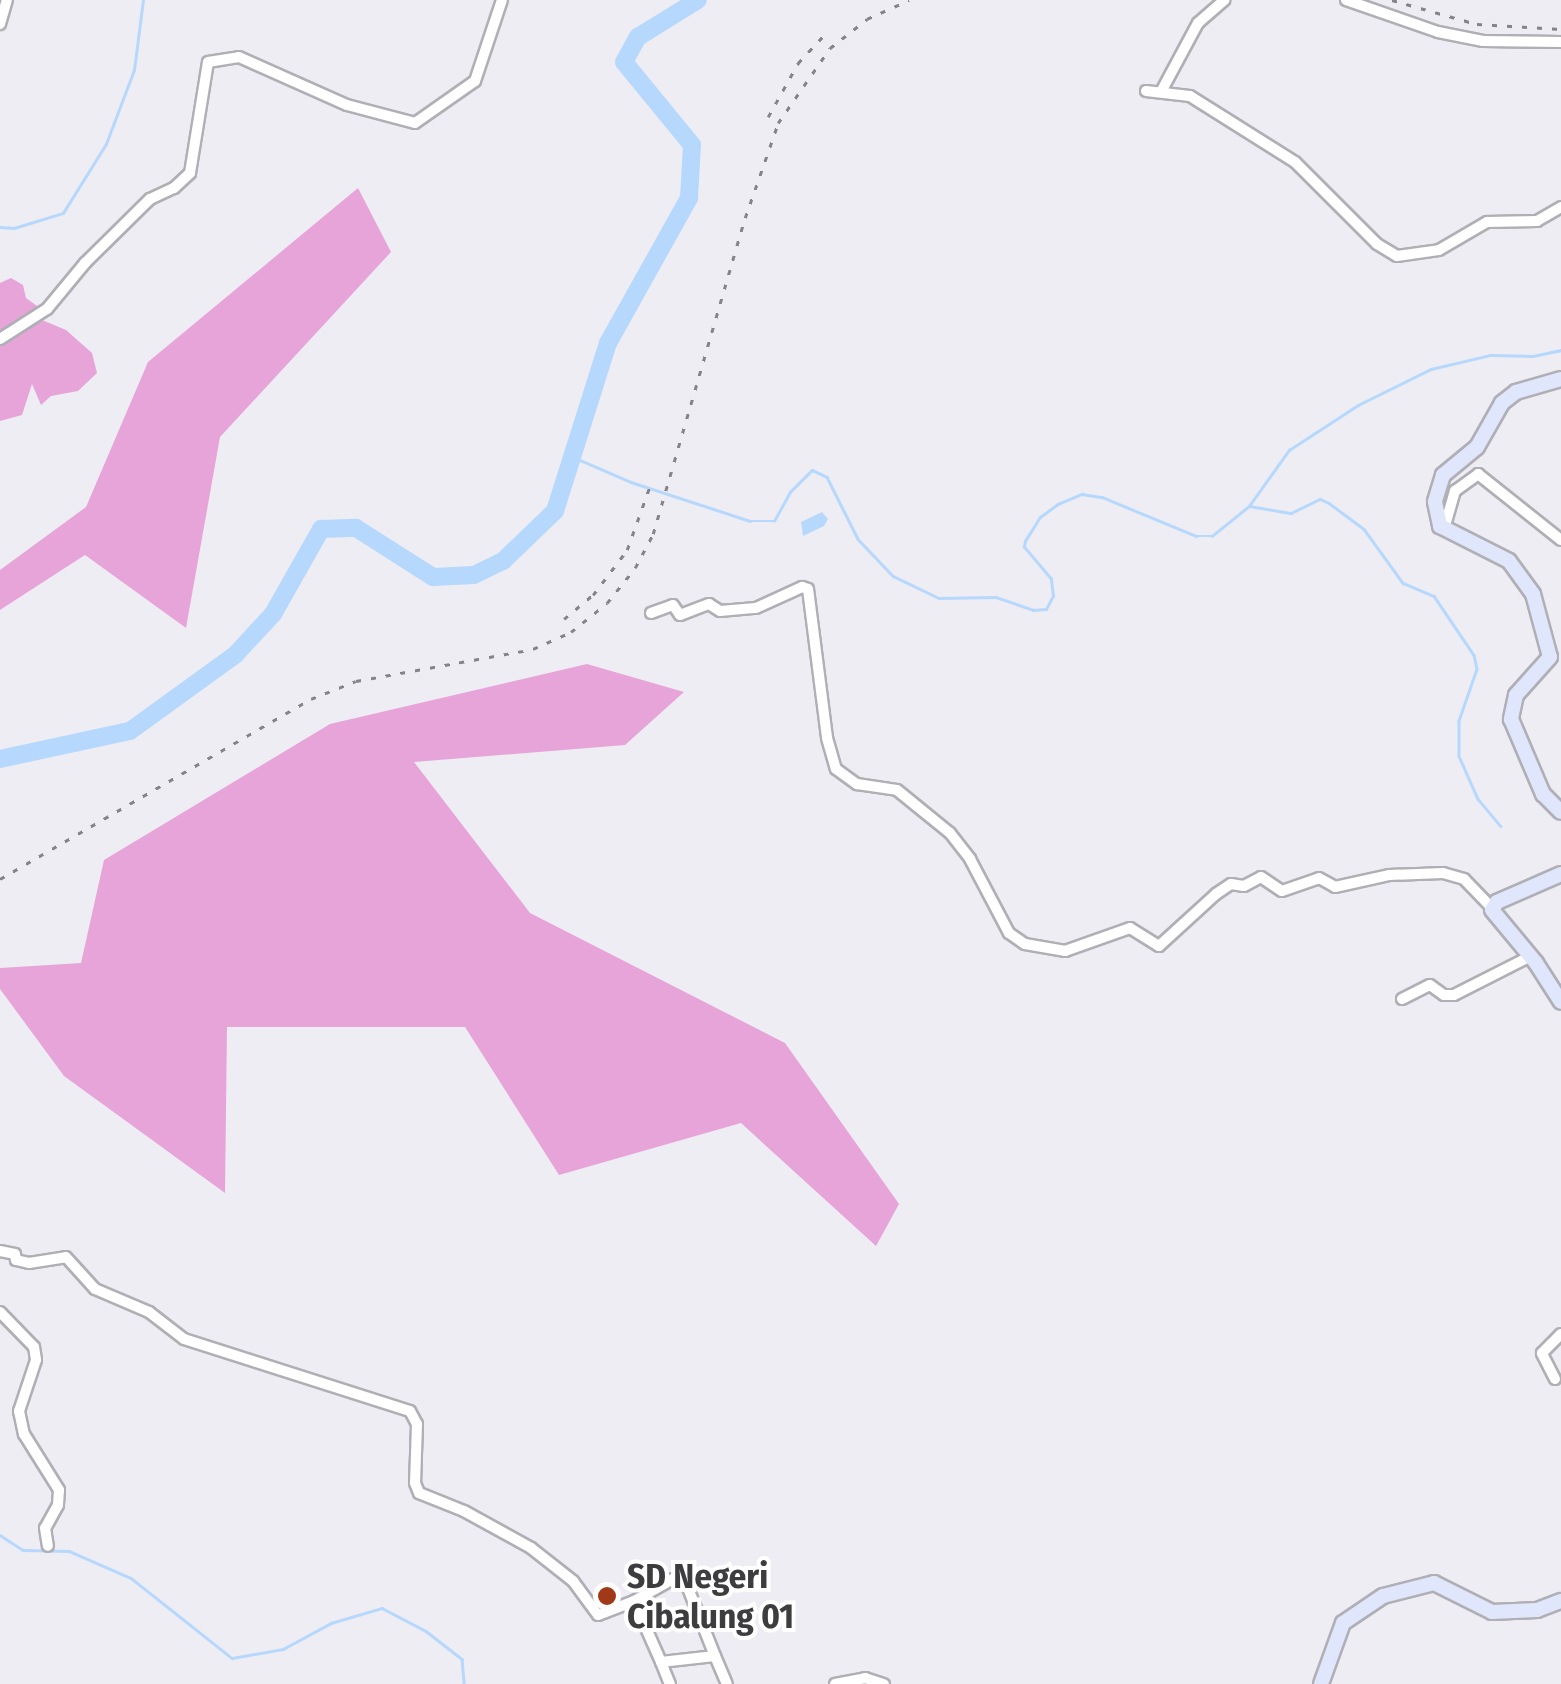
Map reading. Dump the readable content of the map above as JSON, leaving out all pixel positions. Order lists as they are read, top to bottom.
{
  "places": ["SD Negeri Cibalung 01"]
}
